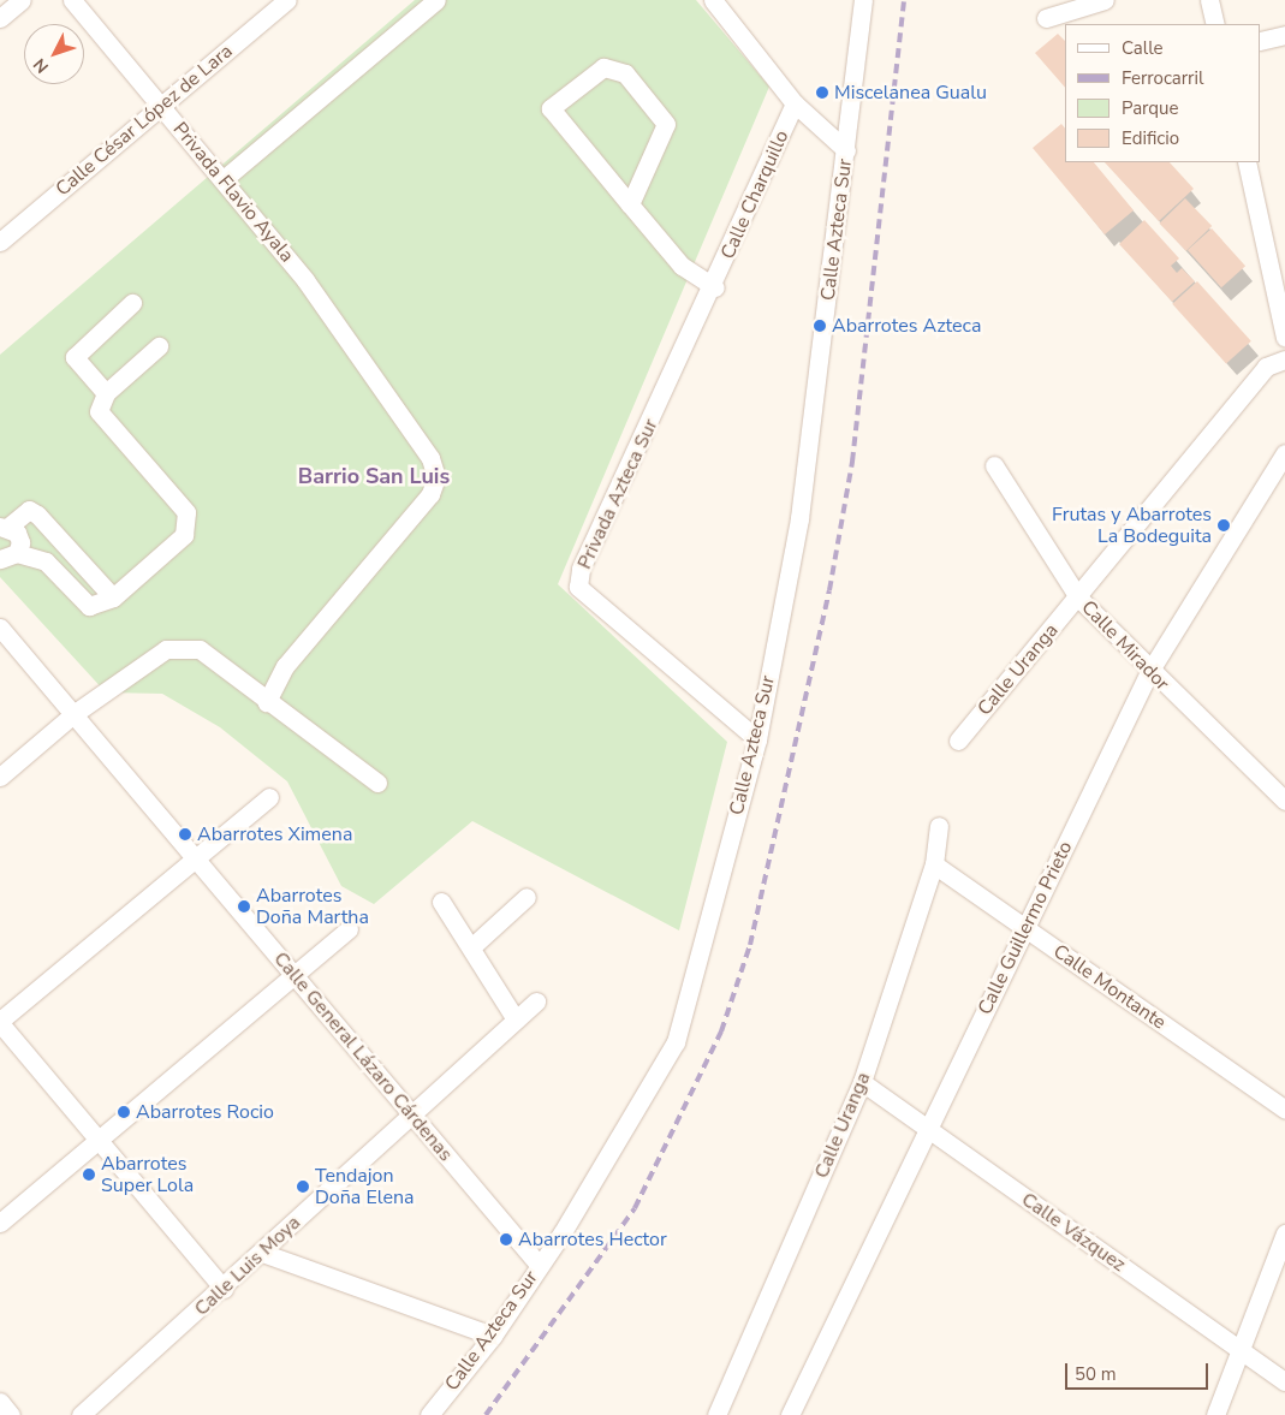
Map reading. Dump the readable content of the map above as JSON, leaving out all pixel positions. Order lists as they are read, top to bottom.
{
  "streets": {
    "street": [
      "Calle César López de Lara",
      "Privada Flavio Ayala",
      "Calle Charquillo",
      "Calle Azteca Sur",
      "Privada Azteca Sur",
      "Calle Mirador",
      "Calle Uranga",
      "Calle Guillermo Prieto",
      "Calle Montante",
      "Calle General Lázaro Cárdenas",
      "Calle Vázquez",
      "Calle Luis Moya"
    ]
  },
  "crossings": [
    ["Calle César López de Lara", "Privada Flavio Ayala"],
    ["Calle Charquillo", "Privada Azteca Sur"],
    ["Calle Azteca Sur", "Privada Azteca Sur"],
    ["Calle Azteca Sur", "Calle General Lázaro Cárdenas"],
    ["Calle Mirador", "Calle Uranga"],
    ["Calle Mirador", "Calle Guillermo Prieto"],
    ["Calle Uranga", "Calle Montante"],
    ["Calle Uranga", "Calle Vázquez"],
    ["Calle Guillermo Prieto", "Calle Montante"],
    ["Calle Guillermo Prieto", "Calle Vázquez"],
    ["Calle General Lázaro Cárdenas", "Calle Luis Moya"]
  ],
  "districts": ["Barrio San Luis"],
  "places": [
    "Miscelanea Gualu",
    "Abarrotes Azteca",
    "Frutas y Abarrotes La Bodeguita",
    "Abarrotes Ximena",
    "Abarrotes Doña Martha",
    "Abarrotes Rocio",
    "Abarrotes Super Lola",
    "Tendajon Doña Elena",
    "Abarrotes Hector"
  ],
  "legend": [
    "Calle",
    "Ferrocarril",
    "Parque",
    "Edificio"
  ],
  "scale_bar": "50 m",
  "north": "bottom left"
}
